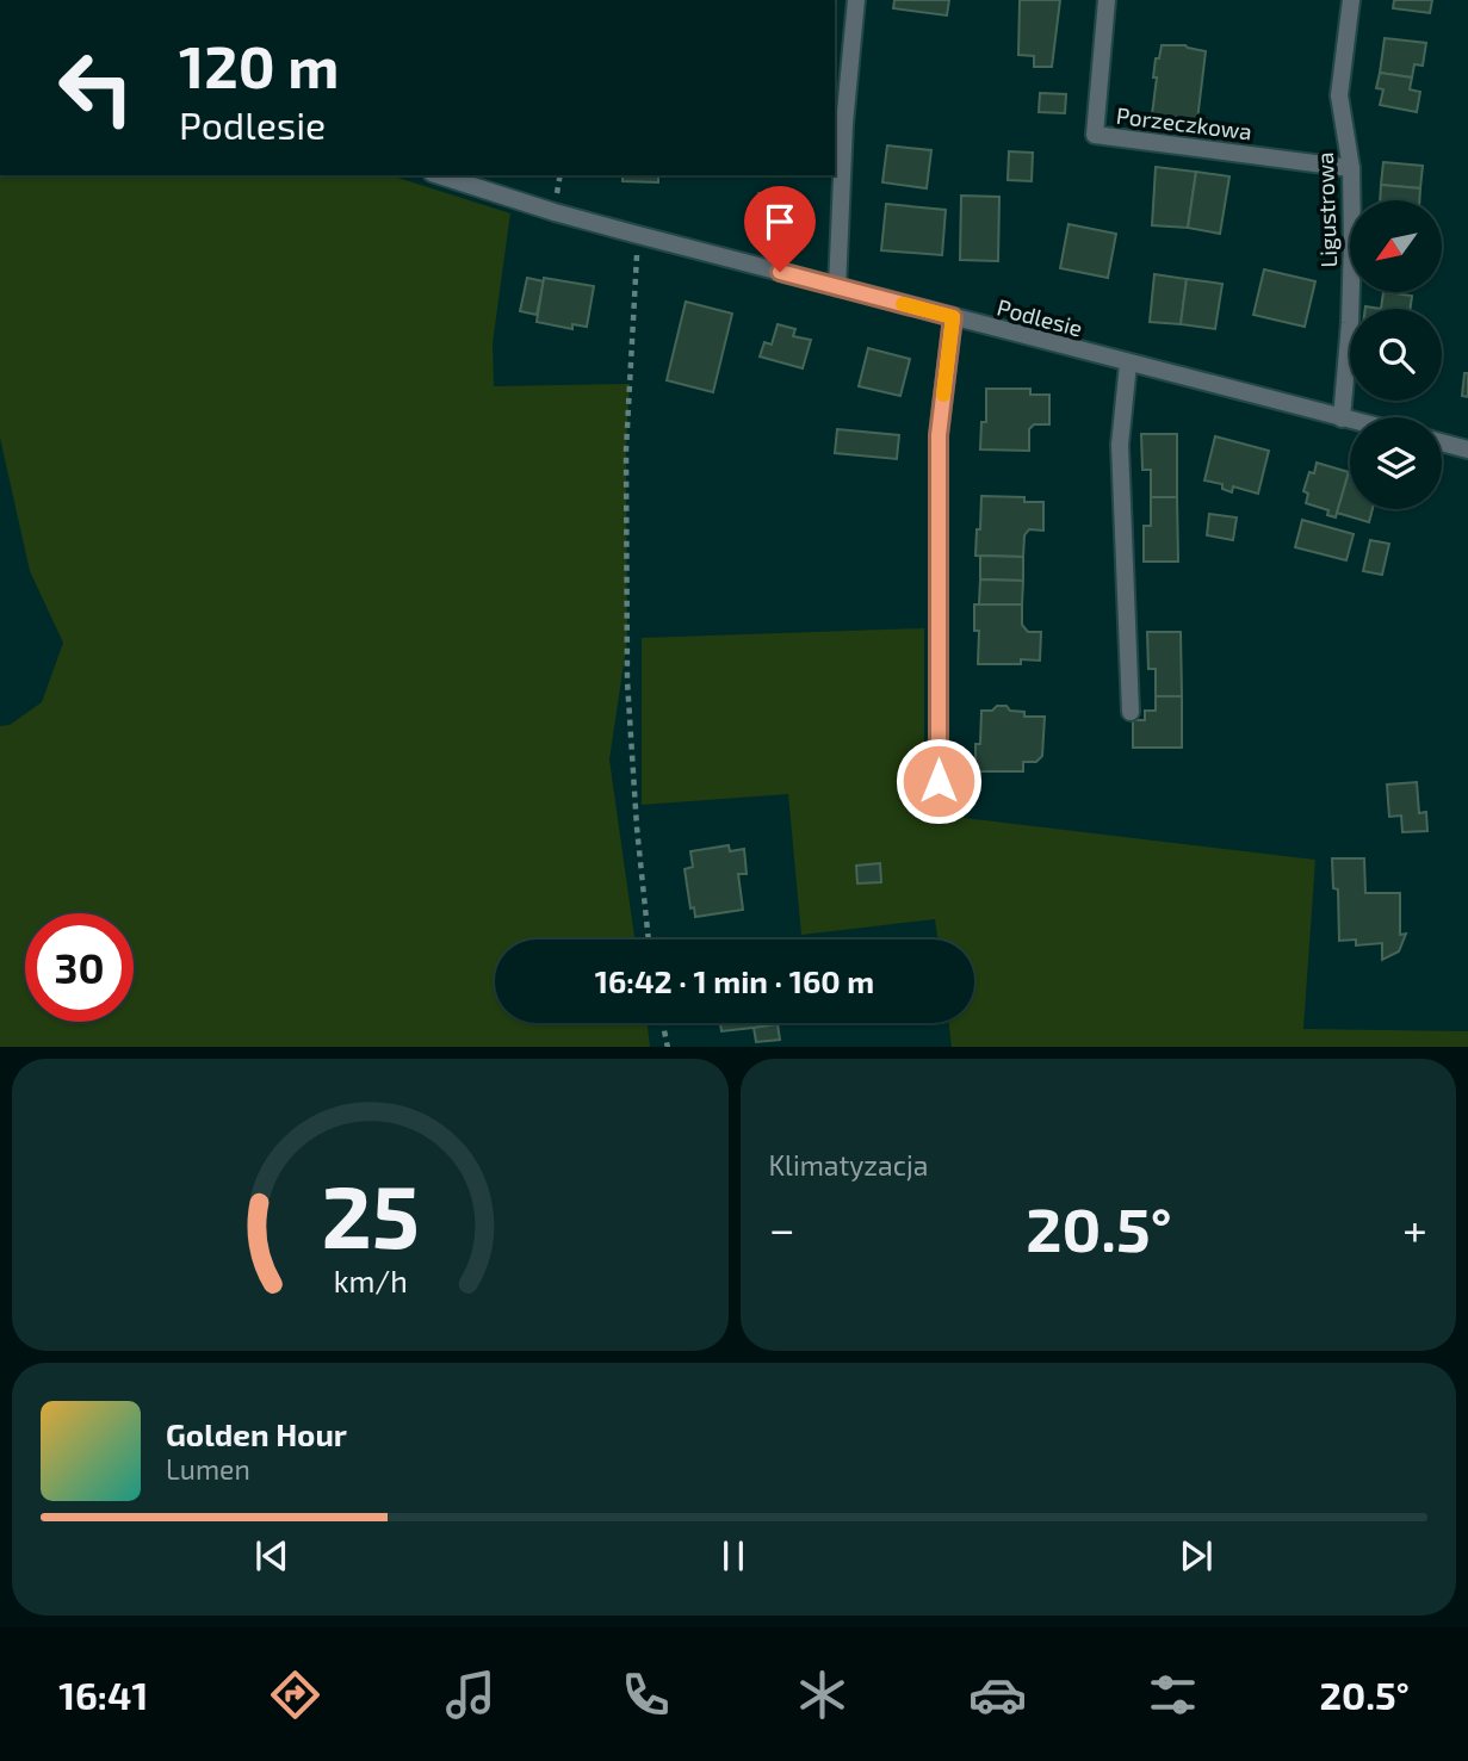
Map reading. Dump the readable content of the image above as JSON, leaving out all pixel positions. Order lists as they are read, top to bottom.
{
  "streets": {
    "street": ["Porzeczkowa", "Ligustrowa", "Podlesie"]
  },
  "crossings": [
    ["Porzeczkowa", "Ligustrowa"],
    ["Ligustrowa", "Podlesie"]
  ],
  "north": "bottom left",
  "page": {
    "turn": ["120 m", "Podlesie"],
    "limit": "30",
    "trip": "16:42 · 1 min · 160 m",
    "tile": "Klimatyzacja",
    "heat": ["−", "20.5°", "+"],
    "song": ["Golden Hour", "Lumen"],
    "tabs": ["16:41", "20.5°"],
    "gauge": ["25", "km/h"]
  }
}
